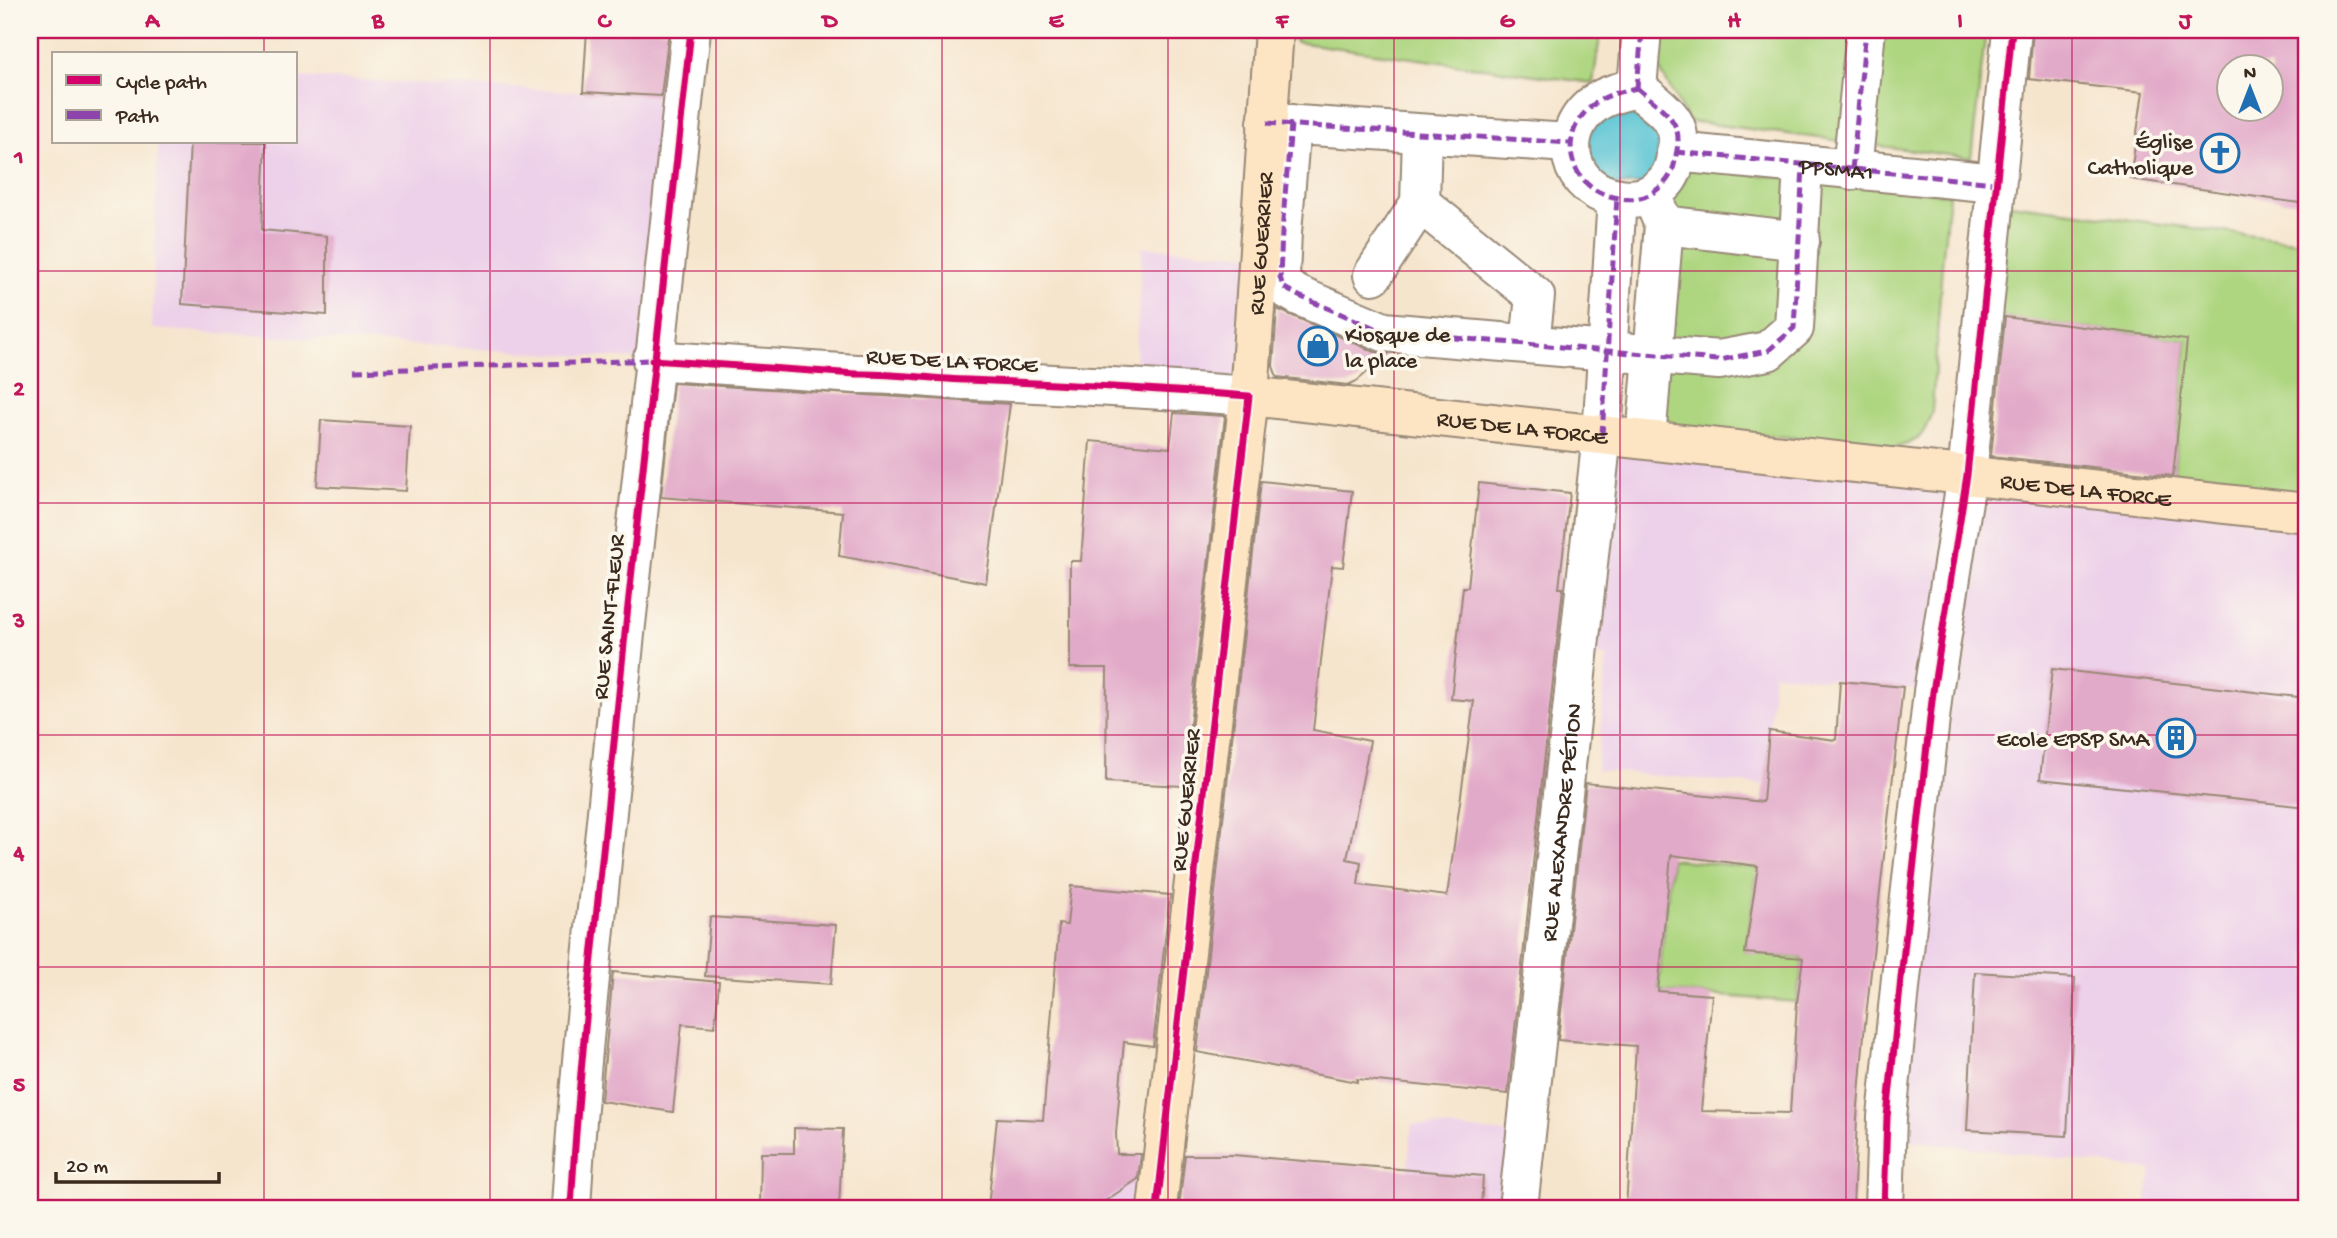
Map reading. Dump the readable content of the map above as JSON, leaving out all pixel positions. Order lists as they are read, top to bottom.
{
  "streets": {
    "main road": ["RUE GUERRIER", "RUE DE LA FORCE"],
    "street": ["PPSMA1", "RUE SAINT-FLEUR", "RUE ALEXANDRE PÉTION"]
  },
  "crossings": [
    ["RUE GUERRIER", "RUE DE LA FORCE"],
    ["RUE DE LA FORCE", "RUE SAINT-FLEUR"],
    ["RUE DE LA FORCE", "RUE ALEXANDRE PÉTION"]
  ],
  "places": {
    "church": ["Église Catholique"],
    "shop": ["Kiosque de la place"],
    "building": ["Ecole EPSP SMA"]
  },
  "legend": ["Cycle path", "Path"],
  "scale_bar": "20 m",
  "north": "top",
  "grid": {
    "columns": [
      "A",
      "B",
      "C",
      "D",
      "E",
      "F",
      "G",
      "H",
      "I",
      "J"
    ],
    "rows": [
      "1",
      "2",
      "3",
      "4",
      "5"
    ]
  }
}
